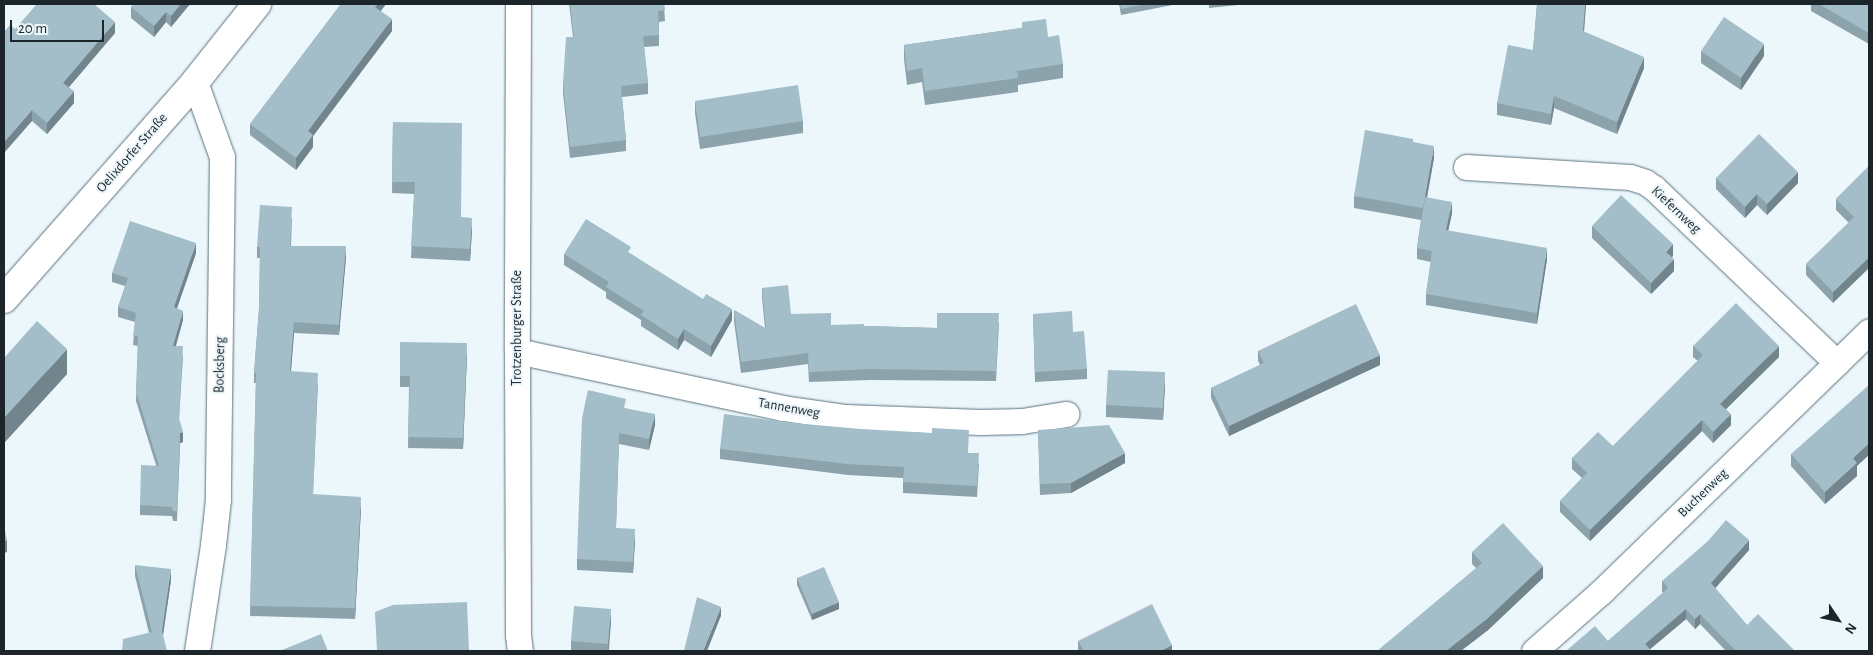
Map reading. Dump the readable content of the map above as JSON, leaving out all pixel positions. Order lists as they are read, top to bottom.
{
  "streets": {
    "street": [
      "Oelixdorfer Straße",
      "Kiefernweg",
      "Trotzenburger Straße",
      "Bocksberg",
      "Tannenweg",
      "Buchenweg"
    ]
  },
  "crossings": [
    ["Oelixdorfer Straße", "Bocksberg"],
    ["Kiefernweg", "Buchenweg"],
    ["Trotzenburger Straße", "Tannenweg"]
  ],
  "scale_bar": "20 m",
  "north": "bottom right"
}
